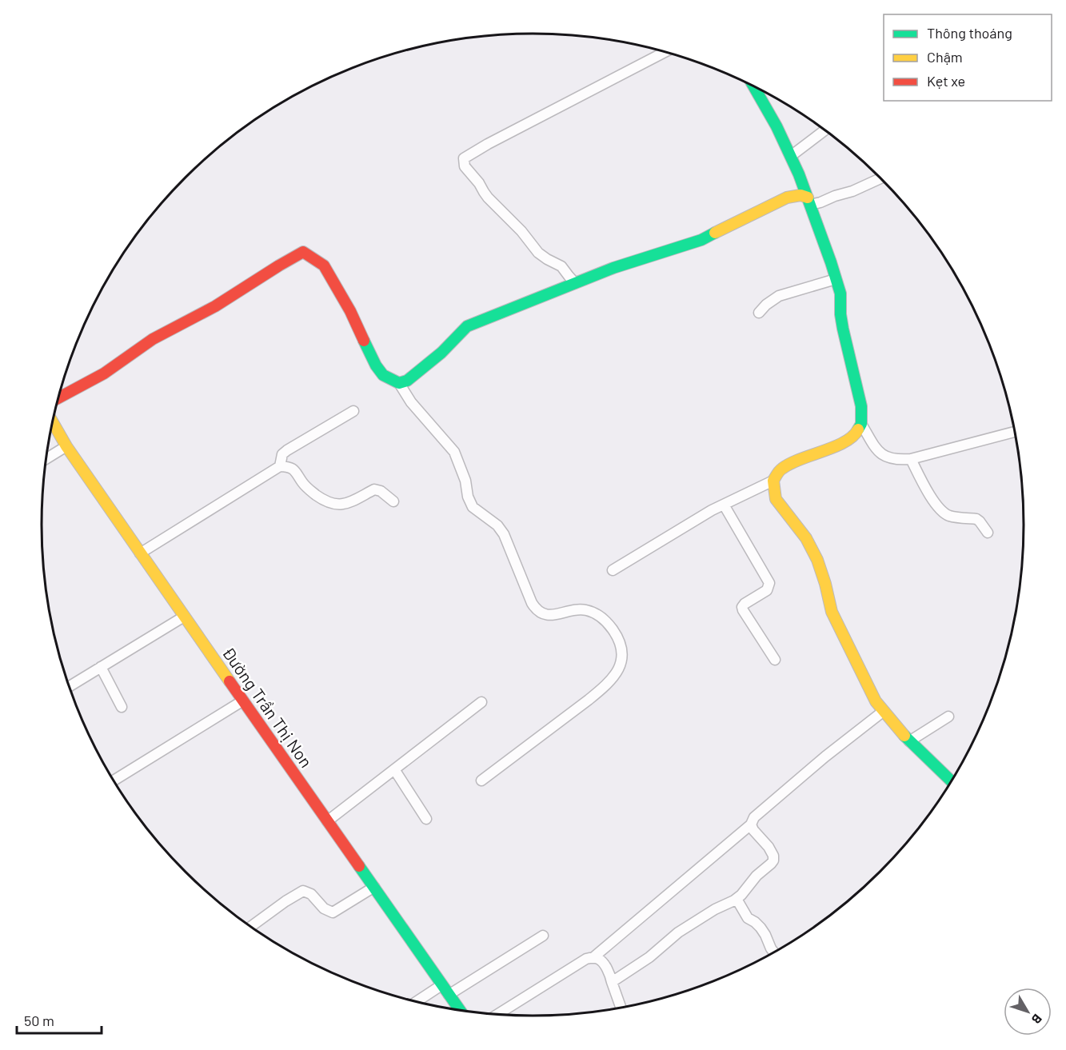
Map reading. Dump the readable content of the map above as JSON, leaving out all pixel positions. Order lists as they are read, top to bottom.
{
  "streets": {
    "street": ["Đường Trần Thị Non"]
  },
  "legend": ["Thông thoáng", "Chậm", "Kẹt xe"],
  "scale_bar": "50 m",
  "north": "bottom right"
}
